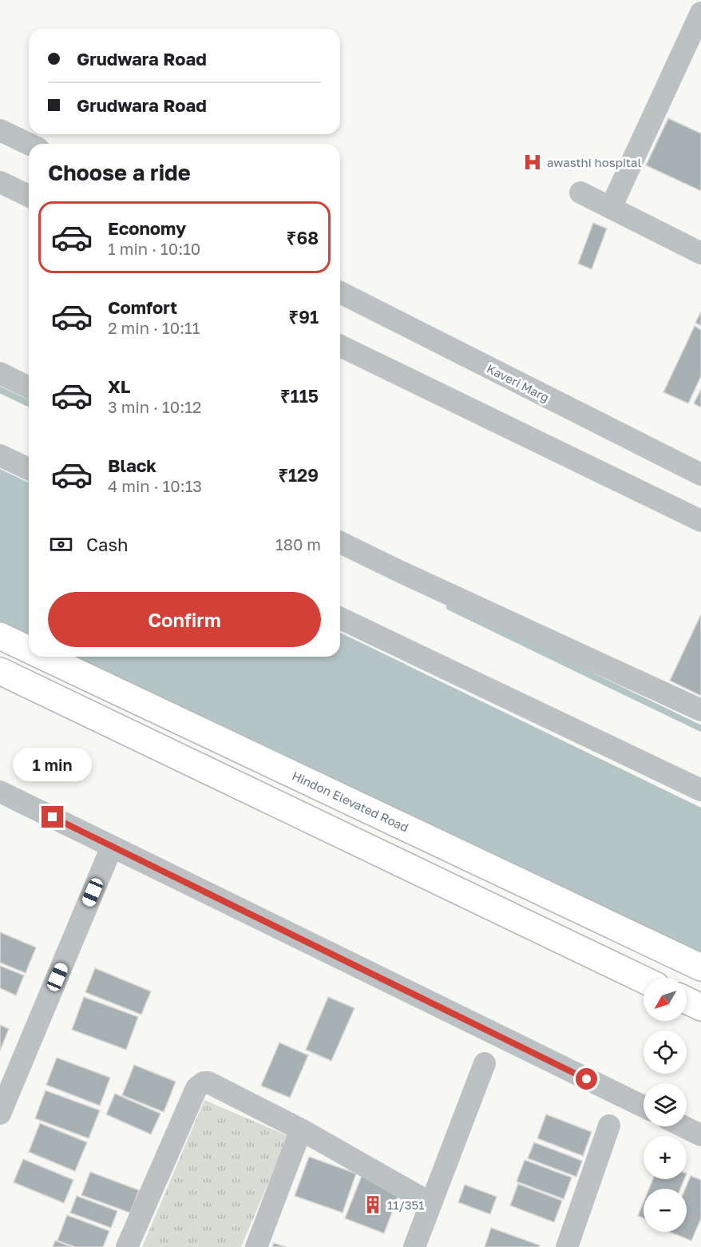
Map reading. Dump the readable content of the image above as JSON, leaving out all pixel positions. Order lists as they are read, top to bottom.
{
  "streets": {
    "highway": ["Hindon Elevated Road"],
    "street": ["Kaveri Marg"]
  },
  "places": {
    "hospital": ["awasthi hospital"],
    "building": ["11/351"]
  },
  "north": "bottom left",
  "page": {
    "banner": ["Grudwara Road", "Grudwara Road"],
    "heading": "Choose a ride",
    "list": [
      {
        "name": "Economy",
        "note": "1 min · 10:10",
        "value": "₹68"
      },
      {
        "name": "Comfort",
        "note": "2 min · 10:11",
        "value": "₹91"
      },
      {
        "name": "XL",
        "note": "3 min · 10:12",
        "value": "₹115"
      },
      {
        "name": "Black",
        "note": "4 min · 10:13",
        "value": "₹129"
      }
    ],
    "pay": ["Cash", "180 m"],
    "buttons": "Confirm",
    "bubble": "1 min",
    "map_buttons": ["+", "−"]
  }
}
